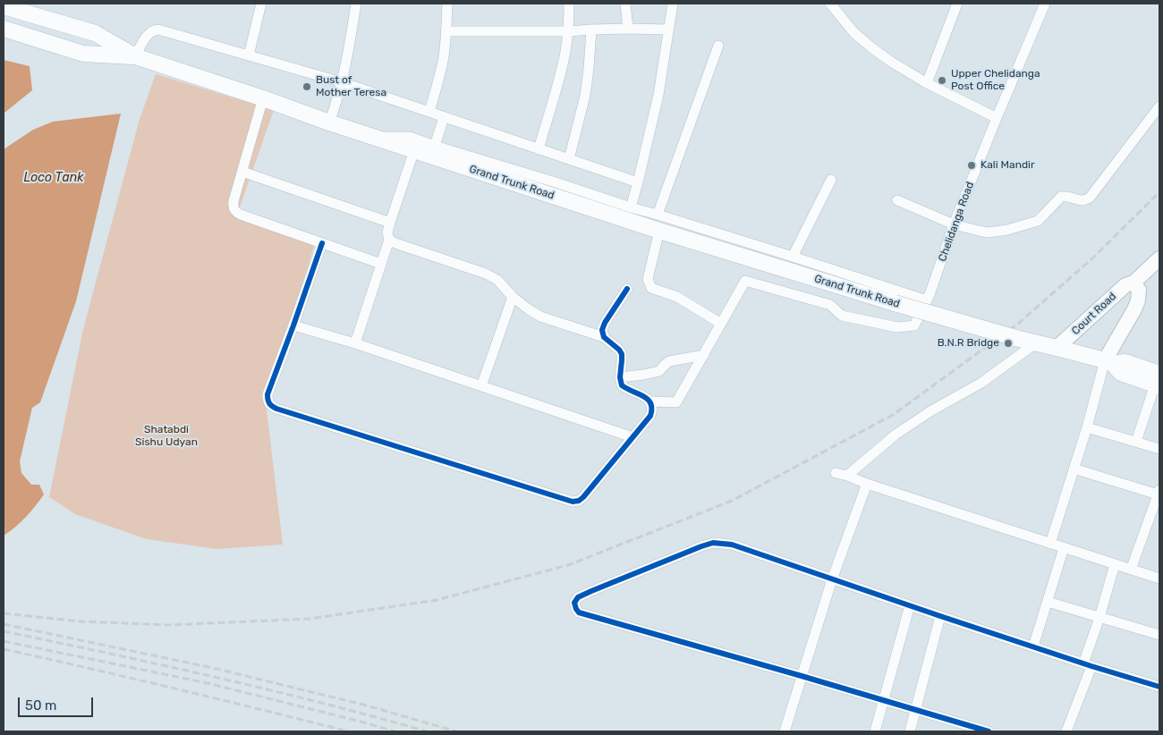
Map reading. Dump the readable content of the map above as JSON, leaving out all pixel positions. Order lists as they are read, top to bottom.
{
  "streets": {
    "main road": ["Grand Trunk Road"],
    "street": ["Chelidanga Road", "Court Road"]
  },
  "crossings": [
    ["Grand Trunk Road", "Court Road"]
  ],
  "water": ["Loco Tank"],
  "parks": ["Shatabdi Sishu Udyan"],
  "places": [
    "Upper Chelidanga Post Office",
    "Bust of Mother Teresa",
    "Kali Mandir",
    "B.N.R Bridge"
  ],
  "scale_bar": "50 m"
}
